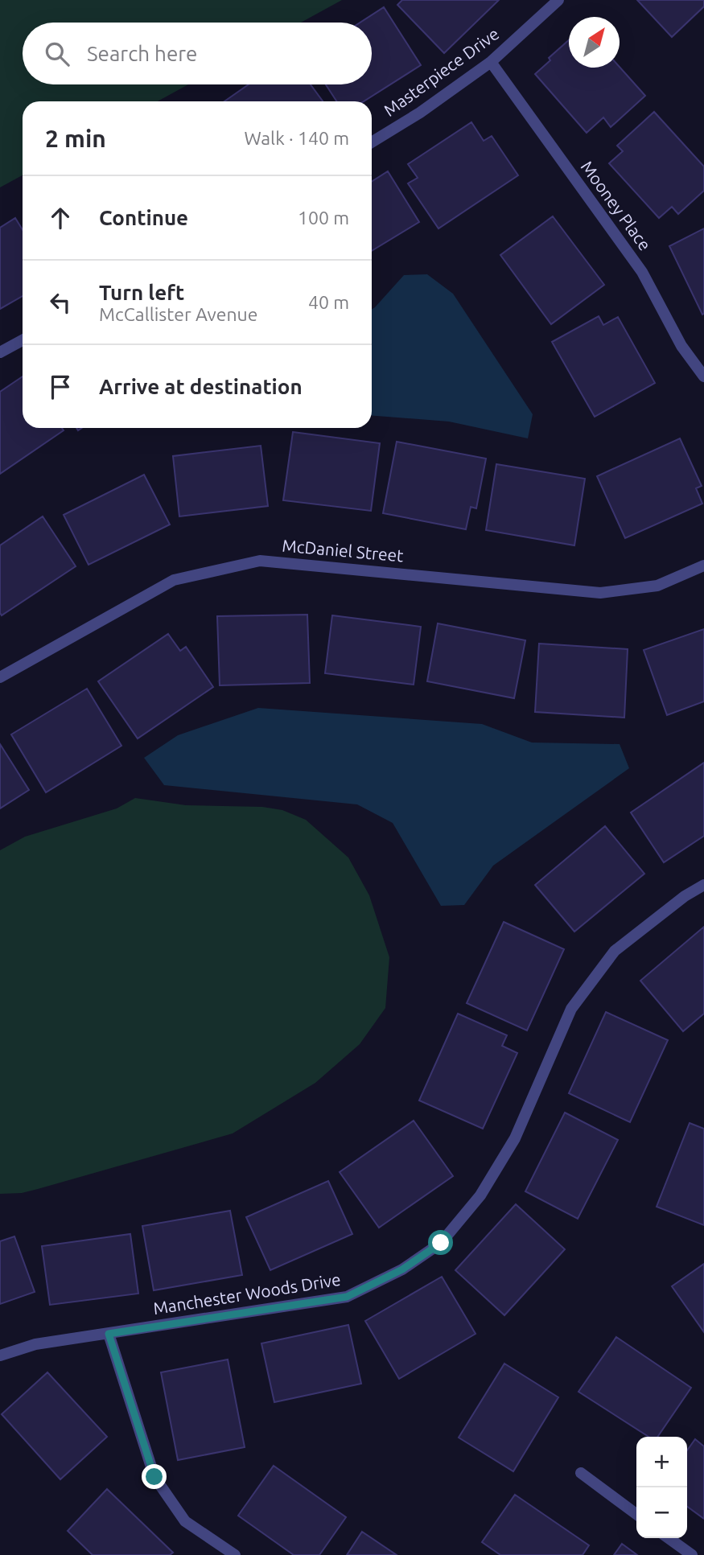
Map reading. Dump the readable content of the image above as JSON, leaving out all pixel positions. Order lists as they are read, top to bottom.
{
  "streets": {
    "street": [
      "Masterpiece Drive",
      "Mooney Place",
      "McDaniel Street",
      "Manchester Woods Drive"
    ]
  },
  "crossings": [
    ["Masterpiece Drive", "Mooney Place"]
  ],
  "north": "top right",
  "page": {
    "search": "Search here",
    "heading": ["2 min", "Walk · 140 m"],
    "list": [
      ["Continue", "100 m"],
      ["Turn left", "McCallister Avenue", "40 m"],
      "Arrive at destination"
    ],
    "map_buttons": ["+", "−"]
  }
}
